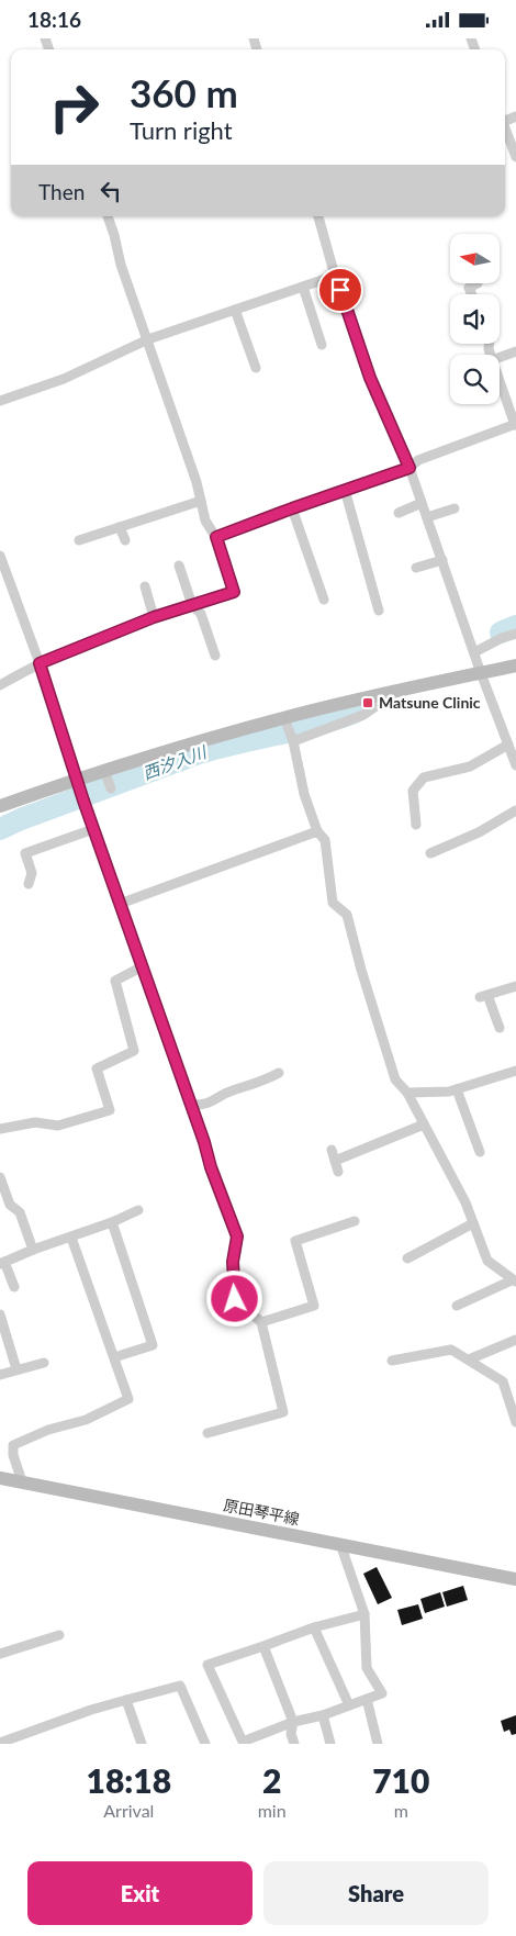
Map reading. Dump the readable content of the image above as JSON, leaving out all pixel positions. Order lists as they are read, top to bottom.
{
  "streets": {
    "street": ["原田琴平線"]
  },
  "water": ["西汐入川"],
  "places": {
    "transit": ["Matsune Clinic"]
  },
  "north": "left",
  "page": {
    "status": "18:16",
    "turn": ["360 m", "Turn right"],
    "then": "Then",
    "eta": [
      "18:18",
      "Arrival",
      "2",
      "min",
      "710",
      "m"
    ],
    "buttons": ["Exit", "Share"]
  }
}
